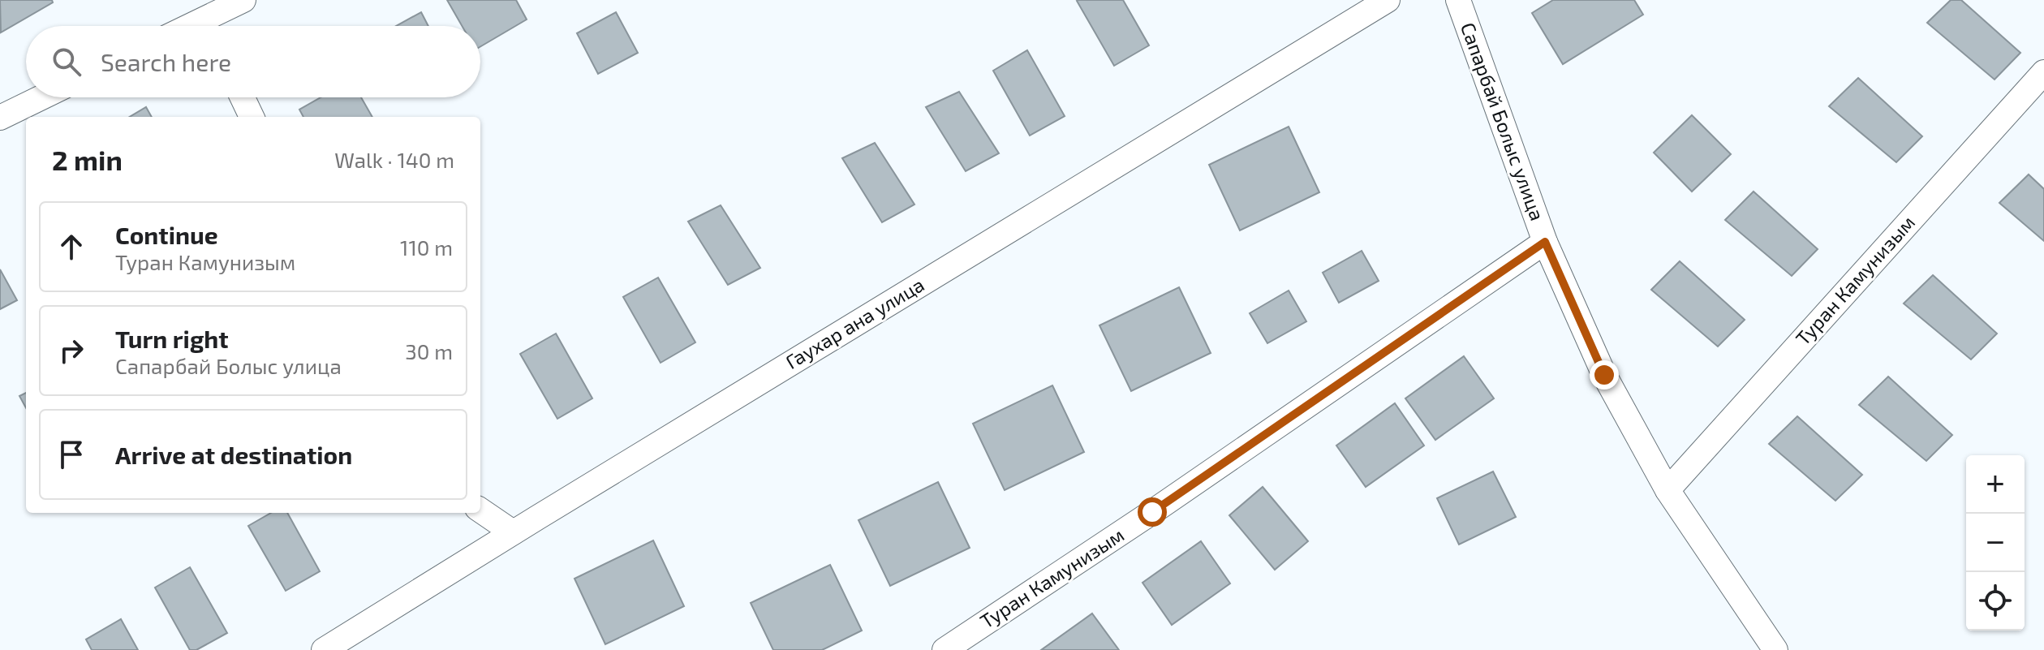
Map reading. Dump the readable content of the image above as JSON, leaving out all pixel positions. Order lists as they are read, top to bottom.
{
  "streets": {
    "street": ["Сапарбай Болыс улица", "Туран Камунизым", "Гаухар ана улица"]
  },
  "crossings": [
    ["Сапарбай Болыс улица", "Туран Камунизым"]
  ],
  "page": {
    "search": "Search here",
    "heading": ["2 min", "Walk · 140 m"],
    "list": [
      ["Continue", "Туран Камунизым", "110 m"],
      ["Turn right", "Сапарбай Болыс улица", "30 m"],
      "Arrive at destination"
    ],
    "map_buttons": ["+", "−"]
  }
}
